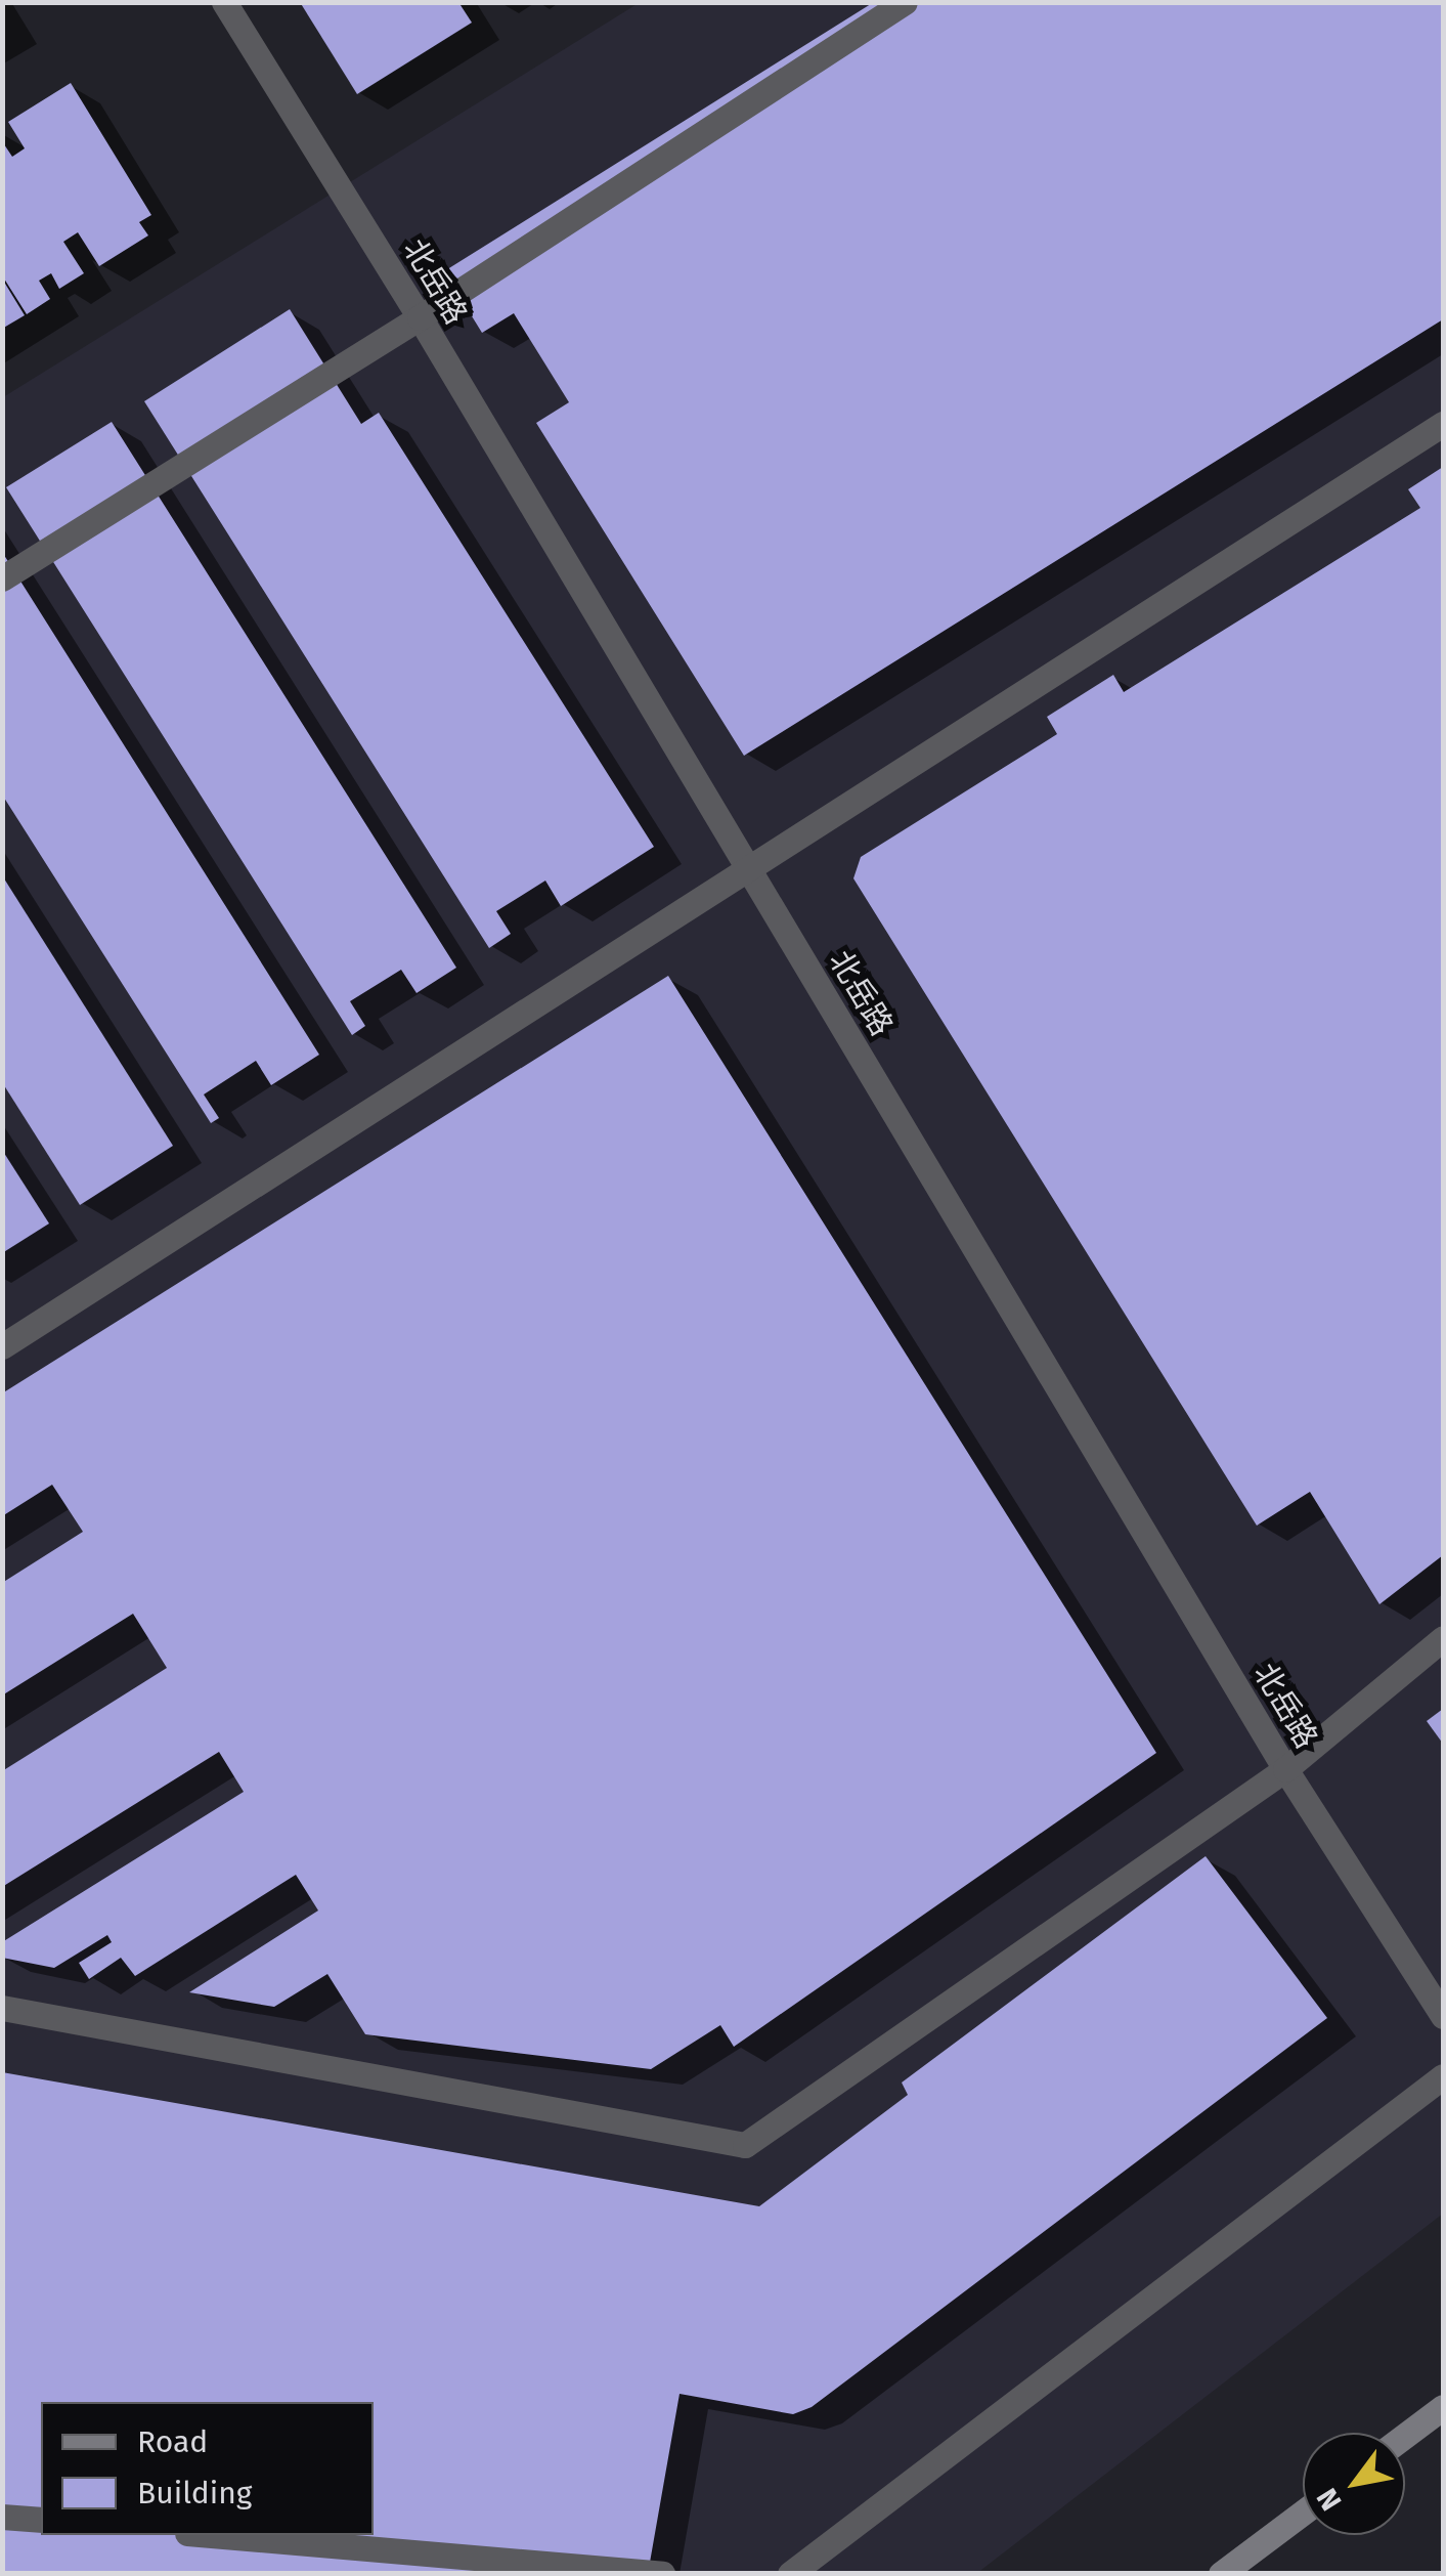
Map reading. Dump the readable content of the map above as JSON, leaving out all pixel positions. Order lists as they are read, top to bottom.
{
  "streets": {
    "street": ["北岳路"]
  },
  "legend": ["Road", "Building"],
  "north": "bottom left"
}
